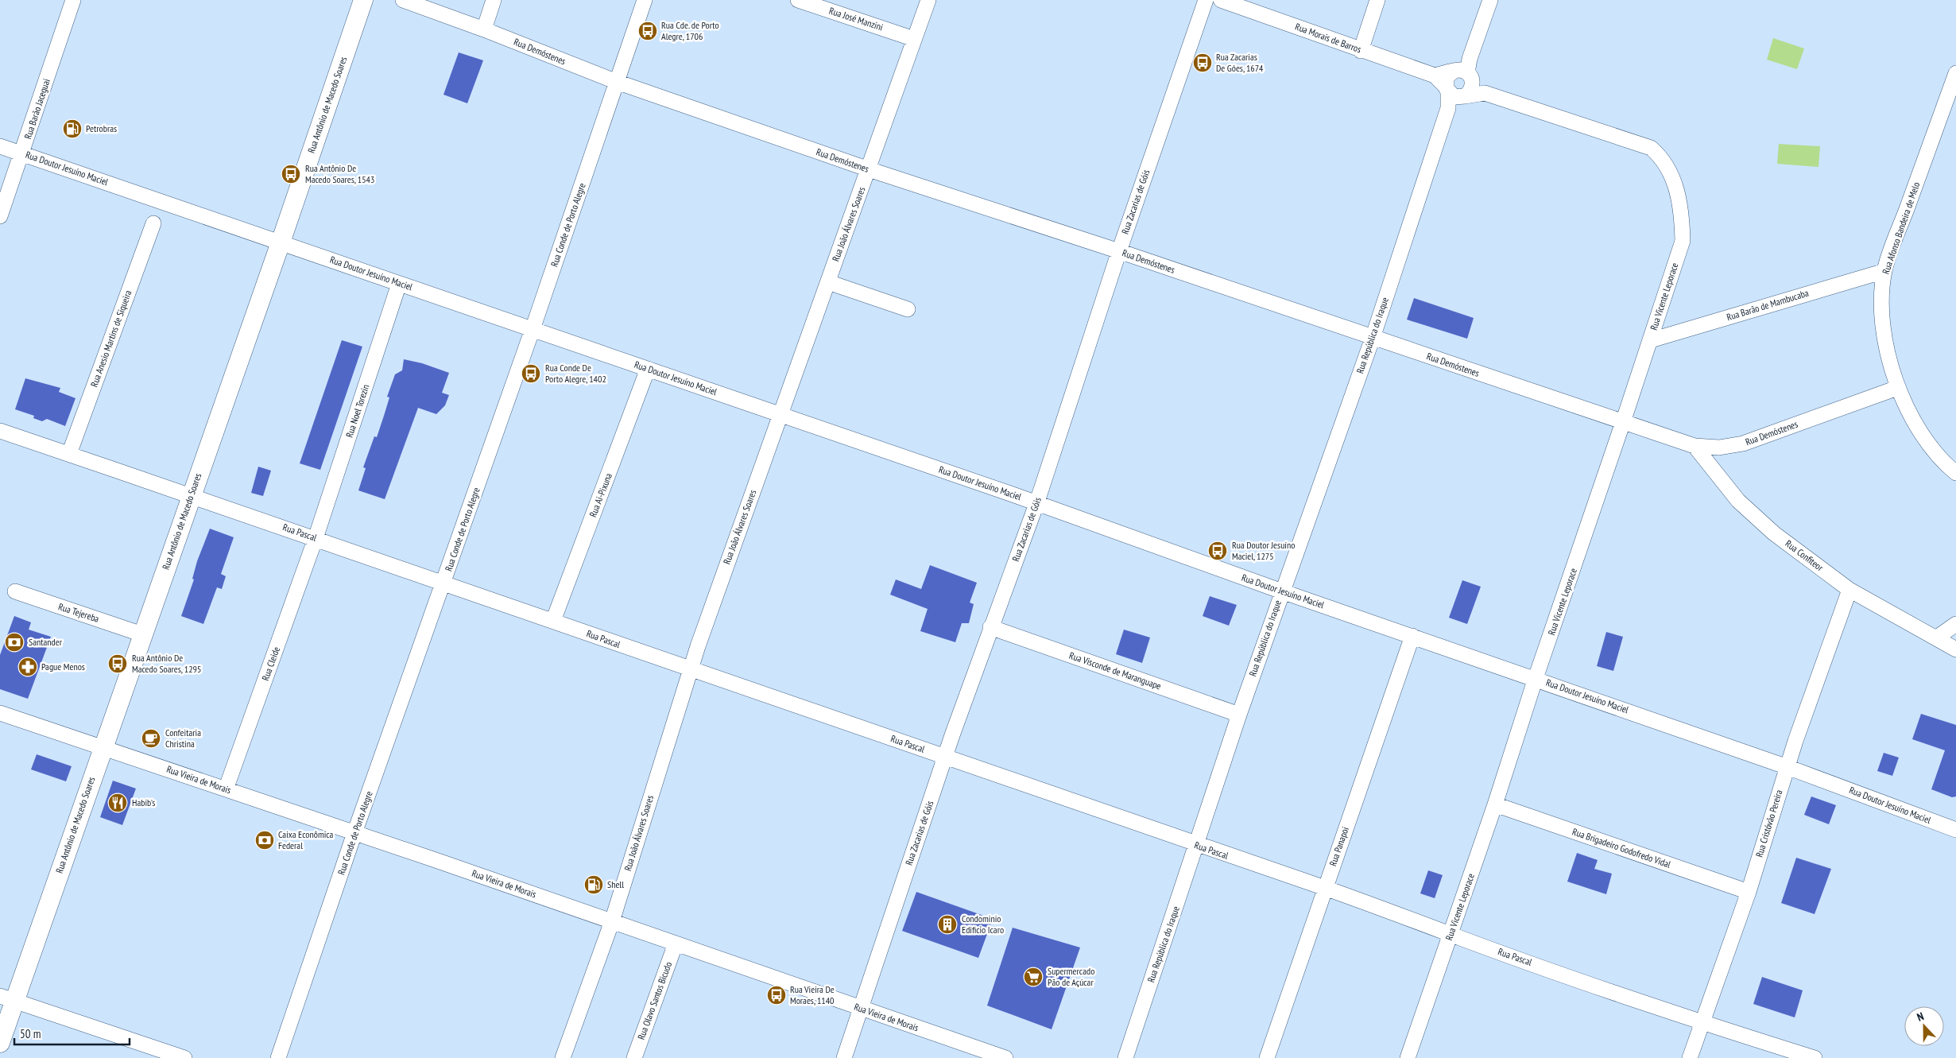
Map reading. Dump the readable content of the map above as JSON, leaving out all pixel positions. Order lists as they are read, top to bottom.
{
  "streets": {
    "main road": ["Rua Antônio de Macedo Soares"],
    "street": [
      "Rua José Manzini",
      "Rua Morais de Barros",
      "Rua Demóstenes",
      "Rua Barão Jaceguai",
      "Rua Doutor Jesuíno Maciel",
      "Rua Zacarias de Góis",
      "Rua João Álvares Soares",
      "Rua Conde de Porto Alegre",
      "Rua Afonso Bandeira de Melo",
      "Rua Vicente Leporace",
      "Rua Barão de Mambucaba",
      "Rua República do Iraque",
      "Rua Anesio Martins de Siqueira",
      "Rua Noel Torezin",
      "Rua Ai-Pixuna",
      "Rua Pascal",
      "Rua Confiteor",
      "Rua Tejereba",
      "Rua Cleide",
      "Rua Visconde de Maranguape",
      "Rua Vieira de Morais",
      "Rua Cristóvão Pereira",
      "Rua Panapoi",
      "Rua Brigadeiro Godofredo Vidal",
      "Rua Olavo Santos Bicudo"
    ]
  },
  "crossings": [
    ["Rua José Manzini", "Rua João Álvares Soares"],
    ["Rua Morais de Barros", "Rua Vicente Leporace"],
    ["Rua Morais de Barros", "Rua República do Iraque"],
    ["Rua Demóstenes", "Rua Zacarias de Góis"],
    ["Rua Demóstenes", "Rua João Álvares Soares"],
    ["Rua Demóstenes", "Rua Conde de Porto Alegre"],
    ["Rua Demóstenes", "Rua Afonso Bandeira de Melo"],
    ["Rua Demóstenes", "Rua Vicente Leporace"],
    ["Rua Demóstenes", "Rua República do Iraque"],
    ["Rua Demóstenes", "Rua Confiteor"],
    ["Rua Antônio de Macedo Soares", "Rua Doutor Jesuíno Maciel"],
    ["Rua Antônio de Macedo Soares", "Rua Pascal"],
    ["Rua Antônio de Macedo Soares", "Rua Tejereba"],
    ["Rua Antônio de Macedo Soares", "Rua Vieira de Morais"],
    ["Rua Barão Jaceguai", "Rua Doutor Jesuíno Maciel"],
    ["Rua Doutor Jesuíno Maciel", "Rua Zacarias de Góis"],
    ["Rua Doutor Jesuíno Maciel", "Rua João Álvares Soares"],
    ["Rua Doutor Jesuíno Maciel", "Rua Conde de Porto Alegre"],
    ["Rua Doutor Jesuíno Maciel", "Rua Vicente Leporace"],
    ["Rua Doutor Jesuíno Maciel", "Rua República do Iraque"],
    ["Rua Doutor Jesuíno Maciel", "Rua Noel Torezin"],
    ["Rua Doutor Jesuíno Maciel", "Rua Ai-Pixuna"],
    ["Rua Doutor Jesuíno Maciel", "Rua Cristóvão Pereira"],
    ["Rua Doutor Jesuíno Maciel", "Rua Panapoi"],
    ["Rua Zacarias de Góis", "Rua Pascal"],
    ["Rua Zacarias de Góis", "Rua Visconde de Maranguape"],
    ["Rua Zacarias de Góis", "Rua Vieira de Morais"],
    ["Rua João Álvares Soares", "Rua Pascal"],
    ["Rua João Álvares Soares", "Rua Vieira de Morais"],
    ["Rua Conde de Porto Alegre", "Rua Pascal"],
    ["Rua Conde de Porto Alegre", "Rua Vieira de Morais"],
    ["Rua Afonso Bandeira de Melo", "Rua Barão de Mambucaba"],
    ["Rua Vicente Leporace", "Rua Barão de Mambucaba"],
    ["Rua Vicente Leporace", "Rua Pascal"],
    ["Rua Vicente Leporace", "Rua Brigadeiro Godofredo Vidal"],
    ["Rua República do Iraque", "Rua Pascal"],
    ["Rua República do Iraque", "Rua Visconde de Maranguape"],
    ["Rua Anesio Martins de Siqueira", "Rua Pascal"],
    ["Rua Noel Torezin", "Rua Pascal"],
    ["Rua Noel Torezin", "Rua Cleide"],
    ["Rua Ai-Pixuna", "Rua Pascal"],
    ["Rua Pascal", "Rua Cleide"],
    ["Rua Pascal", "Rua Cristóvão Pereira"],
    ["Rua Pascal", "Rua Panapoi"],
    ["Rua Confiteor", "Rua Cristóvão Pereira"],
    ["Rua Cleide", "Rua Vieira de Morais"],
    ["Rua Vieira de Morais", "Rua Olavo Santos Bicudo"],
    ["Rua Cristóvão Pereira", "Rua Brigadeiro Godofredo Vidal"]
  ],
  "places": {
    "bus stop": [
      "Rua Cde. de Porto Alegre, 1706",
      "Rua Zacarias De Góes, 1674",
      "Rua Antônio De Macedo Soares, 1543",
      "Rua Conde De Porto Alegre, 1402",
      "Rua Doutor Jesuíno Maciel, 1275",
      "Rua Antônio De Macedo Soares, 1295",
      "Rua Vieira De Moraes, 1140"
    ],
    "fuel station": ["Petrobras", "Shell"],
    "bank": ["Santander", "Caixa Econômica Federal"],
    "pharmacy": ["Pague Menos"],
    "cafe": ["Confeitaria Christina"],
    "restaurant": ["Habib's"],
    "building": ["Condominio Edificio Icaro"],
    "supermarket": ["Supermercado Pão de Açúcar"]
  },
  "scale_bar": "50 m",
  "north": "top"
}
